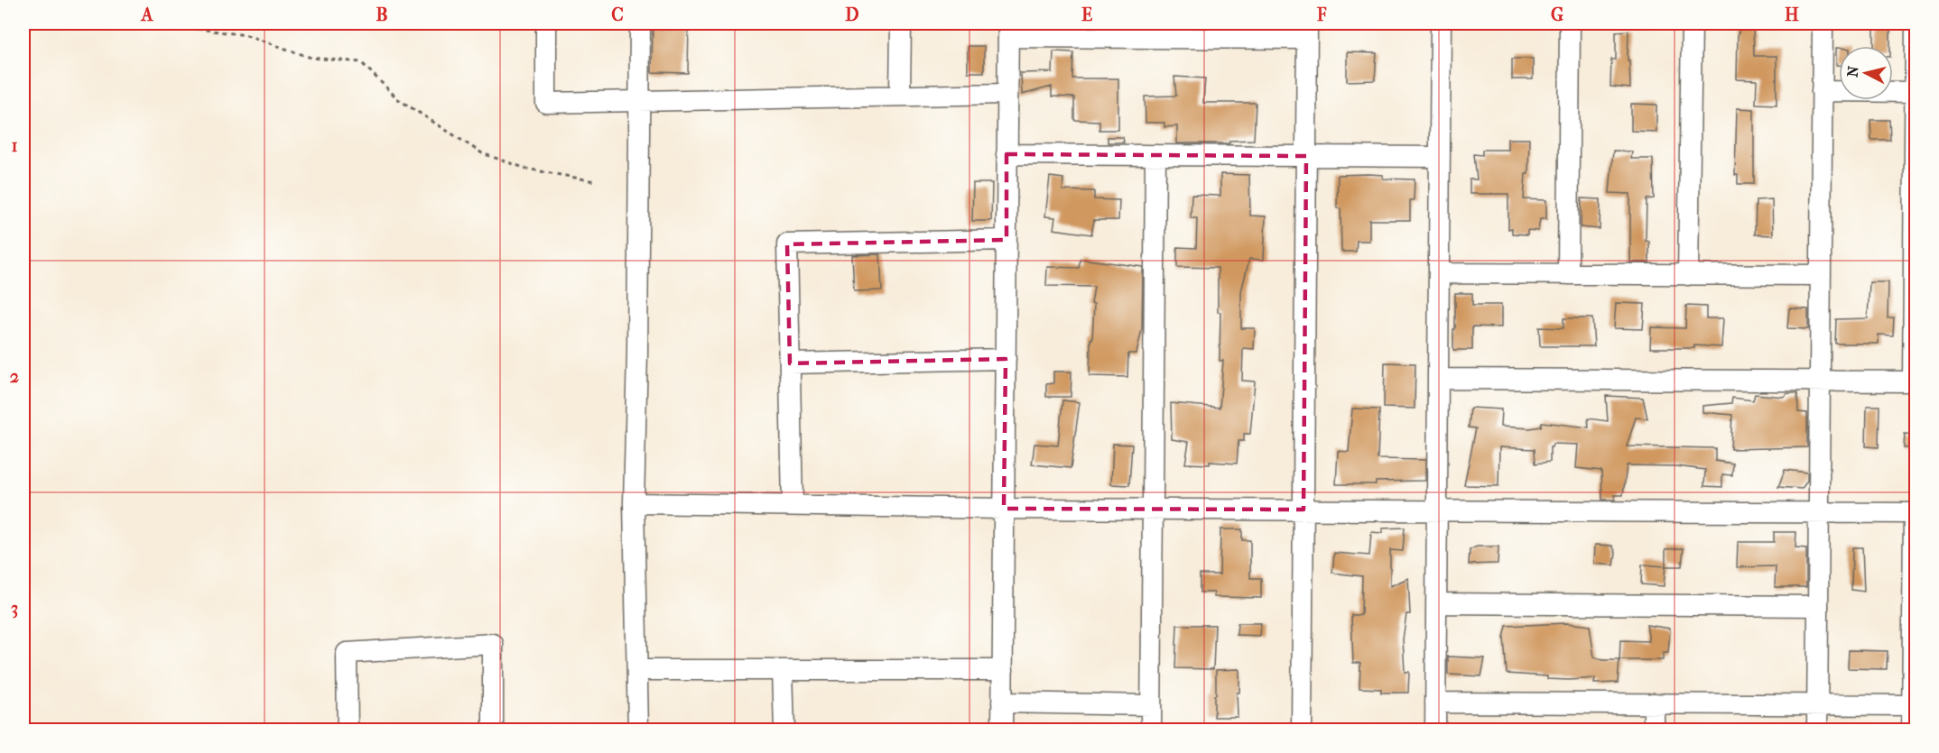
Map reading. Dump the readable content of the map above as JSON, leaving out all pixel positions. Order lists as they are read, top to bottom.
{
  "north": "left",
  "grid": {
    "columns": [
      "A",
      "B",
      "C",
      "D",
      "E",
      "F",
      "G",
      "H"
    ],
    "rows": ["1", "2", "3"]
  }
}
